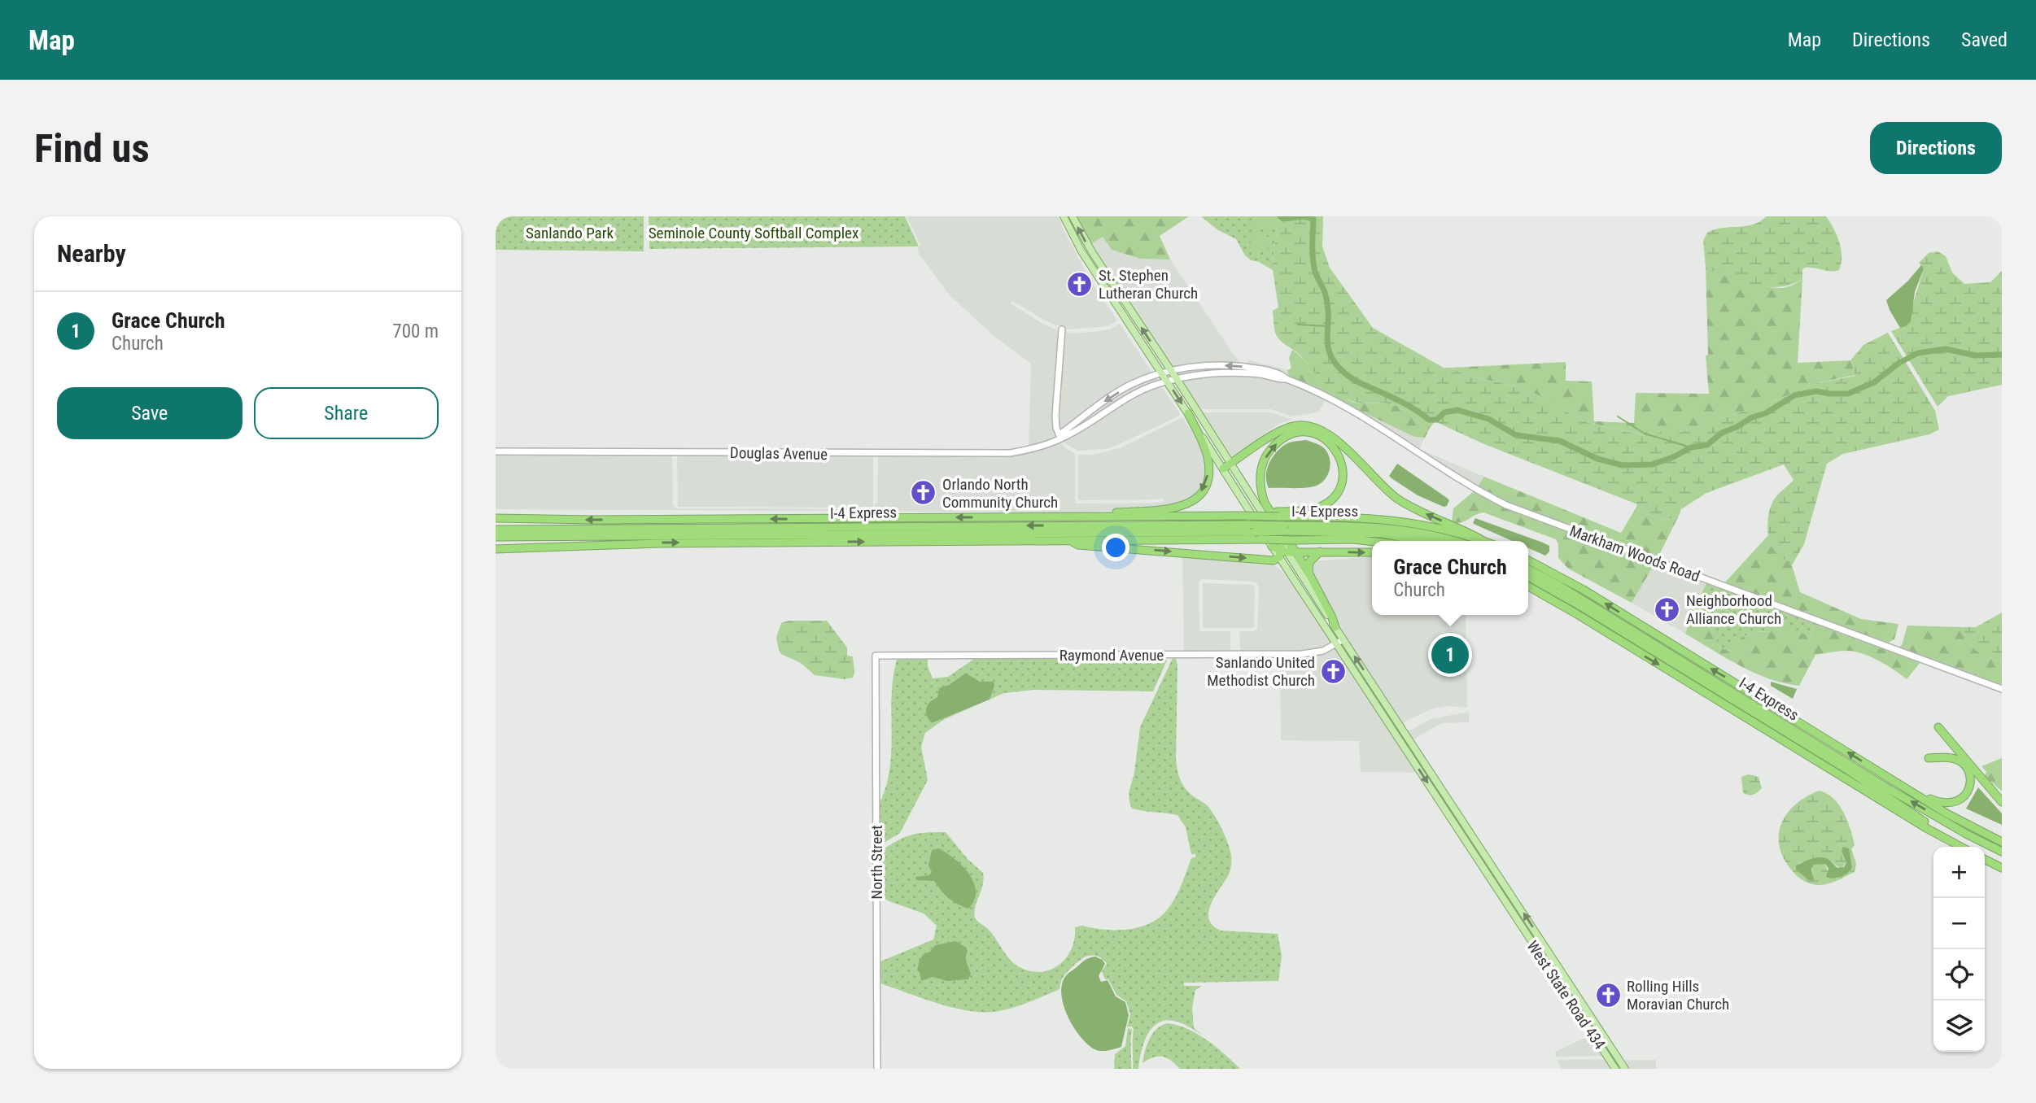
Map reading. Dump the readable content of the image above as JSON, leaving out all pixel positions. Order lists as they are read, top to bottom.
{
  "streets": {
    "highway": ["I-4 Express"],
    "main road": [
      "Douglas Avenue",
      "Markham Woods Road",
      "Raymond Avenue",
      "North Street",
      "West State Road 434"
    ]
  },
  "crossings": [
    ["Douglas Avenue", "Markham Woods Road"],
    ["Raymond Avenue", "North Street"]
  ],
  "parks": ["Sanlando Park", "Seminole County Softball Complex"],
  "places": {
    "church": [
      "St. Stephen Lutheran Church",
      "Orlando North Community Church",
      "Neighborhood Alliance Church",
      "Sanlando United Methodist Church",
      "Rolling Hills Moravian Church"
    ]
  },
  "page": {
    "header": "Map",
    "nav": ["Map", "Directions", "Saved"],
    "buttons": [
      "Directions",
      ["Save", "Share"]
    ],
    "title": "Find us",
    "heading": "Nearby",
    "list": [
      {
        "mark": "1",
        "name": "Grace Church",
        "note": "Church",
        "value": "700 m"
      }
    ],
    "popup": ["Grace Church", "Church"],
    "pins": "1",
    "map_buttons": ["+", "−"]
  }
}
